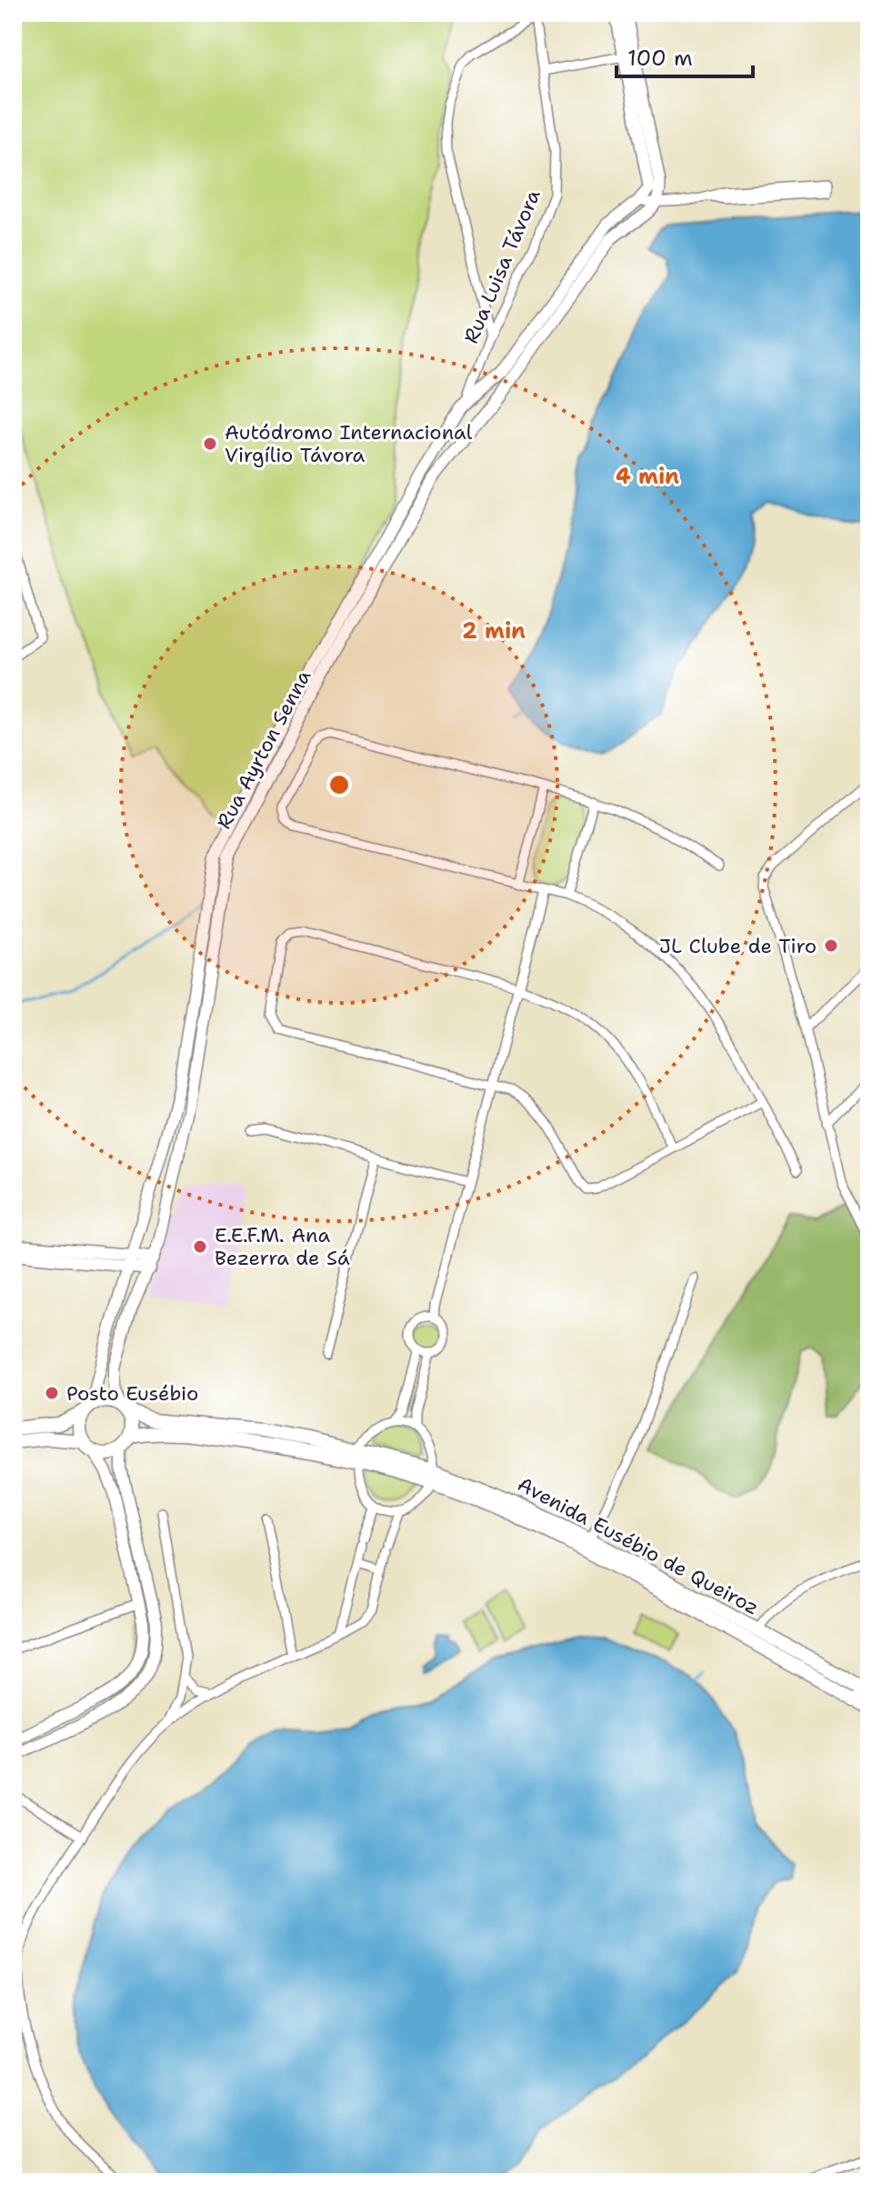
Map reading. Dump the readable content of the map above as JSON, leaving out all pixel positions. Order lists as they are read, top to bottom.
{
  "streets": {
    "main road": ["Avenida Eusébio de Queiroz"],
    "street": ["Rua Luisa Távora", "Rua Ayrton Senna"]
  },
  "crossings": [
    ["Rua Luisa Távora", "Rua Ayrton Senna"],
    ["Rua Ayrton Senna", "Avenida Eusébio de Queiroz"]
  ],
  "places": [
    "Autódromo Internacional Virgílio Távora",
    "JL Clube de Tiro",
    "E.E.F.M. Ana Bezerra de Sá",
    "Posto Eusébio"
  ],
  "scale_bar": "100 m",
  "rings": ["4 min", "2 min"]
}
